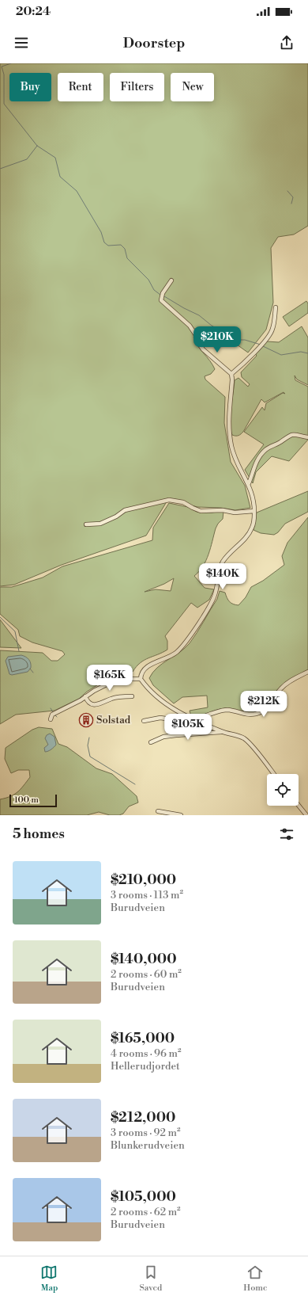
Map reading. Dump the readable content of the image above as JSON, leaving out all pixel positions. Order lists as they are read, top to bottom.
{
  "places": {
    "building": ["Solstad"]
  },
  "scale_bar": "100 m",
  "page": {
    "status": "20:24",
    "header": "Doorstep",
    "chip": [
      "Buy",
      "Rent",
      "Filters",
      "New"
    ],
    "price": [
      "$210K",
      "$140K",
      "$165K",
      "$212K",
      "$105K"
    ],
    "scale": "100 m",
    "heading": "5 homes",
    "list": [
      {
        "name": "$210,000",
        "note": "3 rooms · 113 m² · Burudveien"
      },
      {
        "name": "$140,000",
        "note": "2 rooms · 60 m² · Burudveien"
      },
      {
        "name": "$165,000",
        "note": "4 rooms · 96 m² · Hellerudjordet"
      },
      {
        "name": "$212,000",
        "note": "3 rooms · 92 m² · Blunkerudveien"
      },
      {
        "name": "$105,000",
        "note": "2 rooms · 62 m² · Burudveien"
      }
    ],
    "tabs": ["Map", "Saved", "Home"]
  }
}
